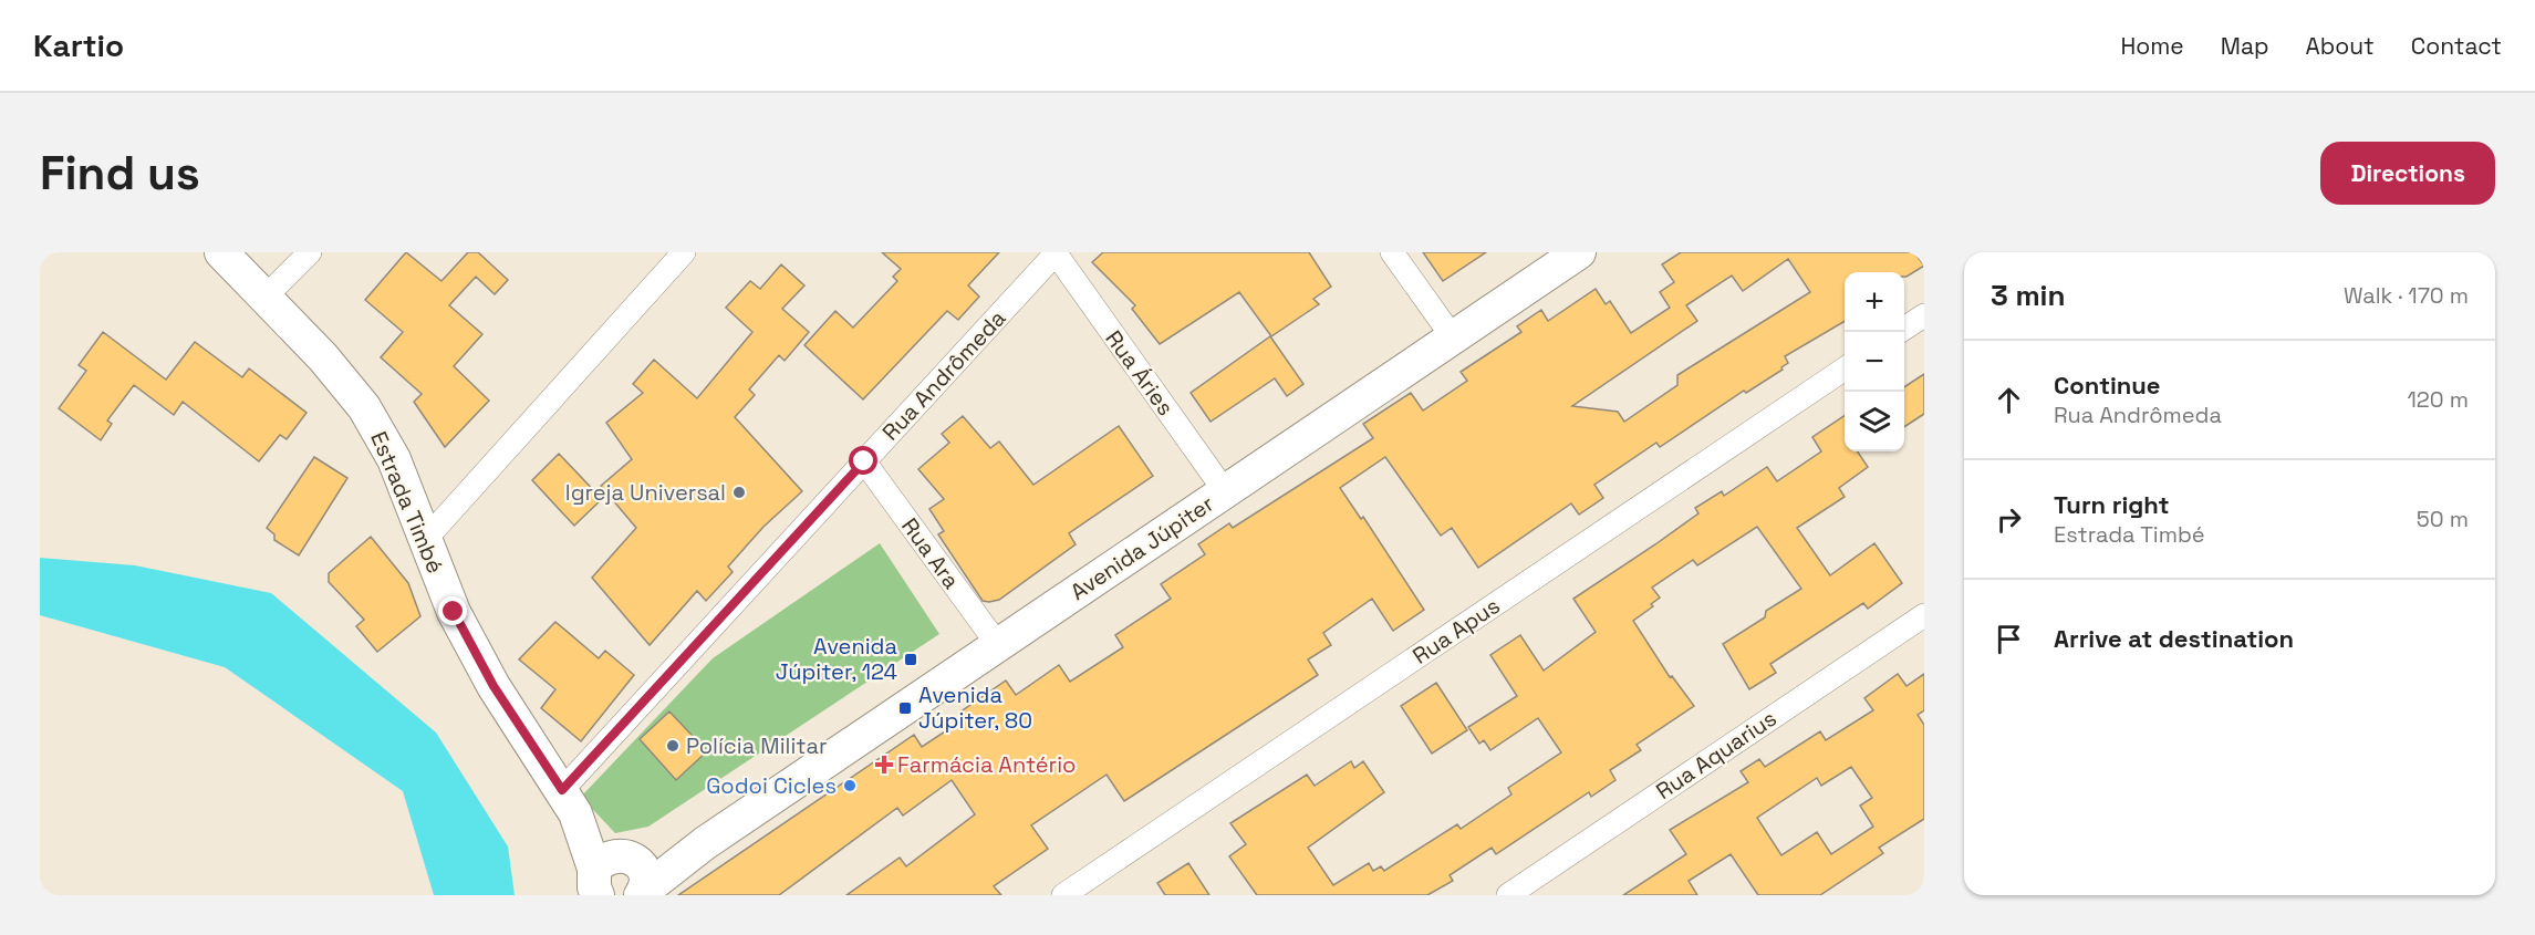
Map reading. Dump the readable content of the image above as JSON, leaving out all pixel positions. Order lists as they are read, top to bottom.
{
  "streets": {
    "main road": ["Estrada Timbé", "Avenida Júpiter"],
    "street": [
      "Rua Áries",
      "Rua Andrômeda",
      "Rua Ara",
      "Rua Apus",
      "Rua Aquarius"
    ]
  },
  "crossings": [
    ["Rua Áries", "Rua Andrômeda"],
    ["Rua Áries", "Avenida Júpiter"],
    ["Rua Andrômeda", "Estrada Timbé"],
    ["Rua Andrômeda", "Rua Ara"],
    ["Estrada Timbé", "Avenida Júpiter"],
    ["Avenida Júpiter", "Rua Ara"]
  ],
  "places": {
    "other": ["Igreja Universal", "Polícia Militar", "Godoi Cicles"],
    "transit": ["Avenida Júpiter, 124", "Avenida Júpiter, 80"],
    "health": ["Farmácia Antério"]
  },
  "page": {
    "header": "Kartio",
    "nav": [
      "Home",
      "Map",
      "About",
      "Contact"
    ],
    "buttons": "Directions",
    "title": "Find us",
    "heading": ["3 min", "Walk · 170 m"],
    "map_buttons": ["+", "−"],
    "list": [
      ["Continue", "Rua Andrômeda", "120 m"],
      ["Turn right", "Estrada Timbé", "50 m"],
      "Arrive at destination"
    ]
  }
}
